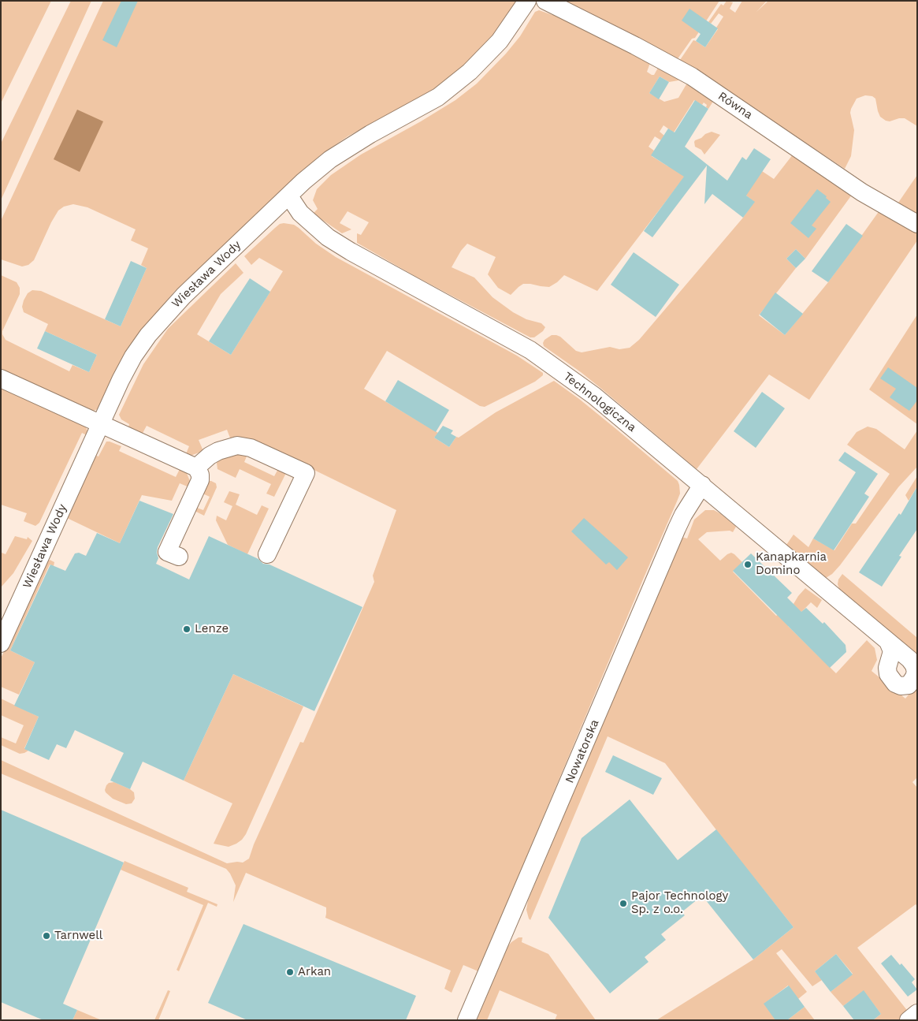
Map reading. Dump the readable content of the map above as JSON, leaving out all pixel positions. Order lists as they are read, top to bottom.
{
  "streets": {
    "street": [
      "Równa",
      "Wiesława Wody",
      "Technologiczna",
      "Nowatorska"
    ]
  },
  "crossings": [
    ["Wiesława Wody", "Technologiczna"],
    ["Technologiczna", "Nowatorska"]
  ],
  "places": [
    "Kanapkarnia Domino",
    "Lenze",
    "Pajor Technology Sp. z o.o.",
    "Tarnwell",
    "Arkan"
  ]
}
